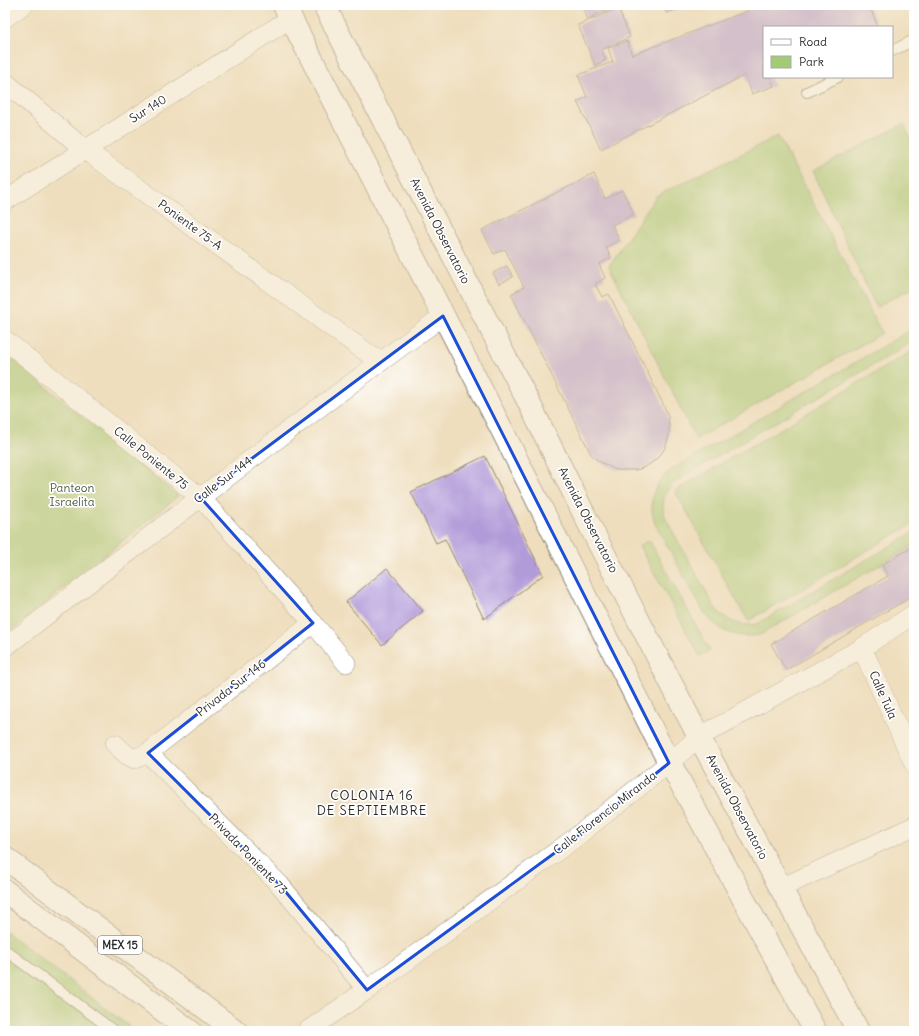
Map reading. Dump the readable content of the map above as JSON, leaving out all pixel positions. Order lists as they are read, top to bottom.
{
  "streets": {
    "main road": ["Avenida Observatorio", "MEX 15"],
    "street": [
      "Sur 140",
      "Poniente 75-A",
      "Calle Poniente 75",
      "Calle Sur 144",
      "Privada Sur 146",
      "Calle Tula",
      "Calle Florencio Miranda",
      "Privada Poniente 73"
    ]
  },
  "crossings": [
    ["Sur 140", "Poniente 75-A"],
    ["Poniente 75-A", "Calle Sur 144"],
    ["Avenida Observatorio", "Calle Florencio Miranda"],
    ["Calle Poniente 75", "Calle Sur 144"],
    ["Calle Poniente 75", "Privada Sur 146"],
    ["Privada Sur 146", "Privada Poniente 73"],
    ["Calle Tula", "Calle Florencio Miranda"],
    ["Calle Florencio Miranda", "Privada Poniente 73"]
  ],
  "districts": ["COLONIA 16 DE SEPTIEMBRE"],
  "parks": ["Panteon Israelita"],
  "legend": ["Road", "Park"]
}
